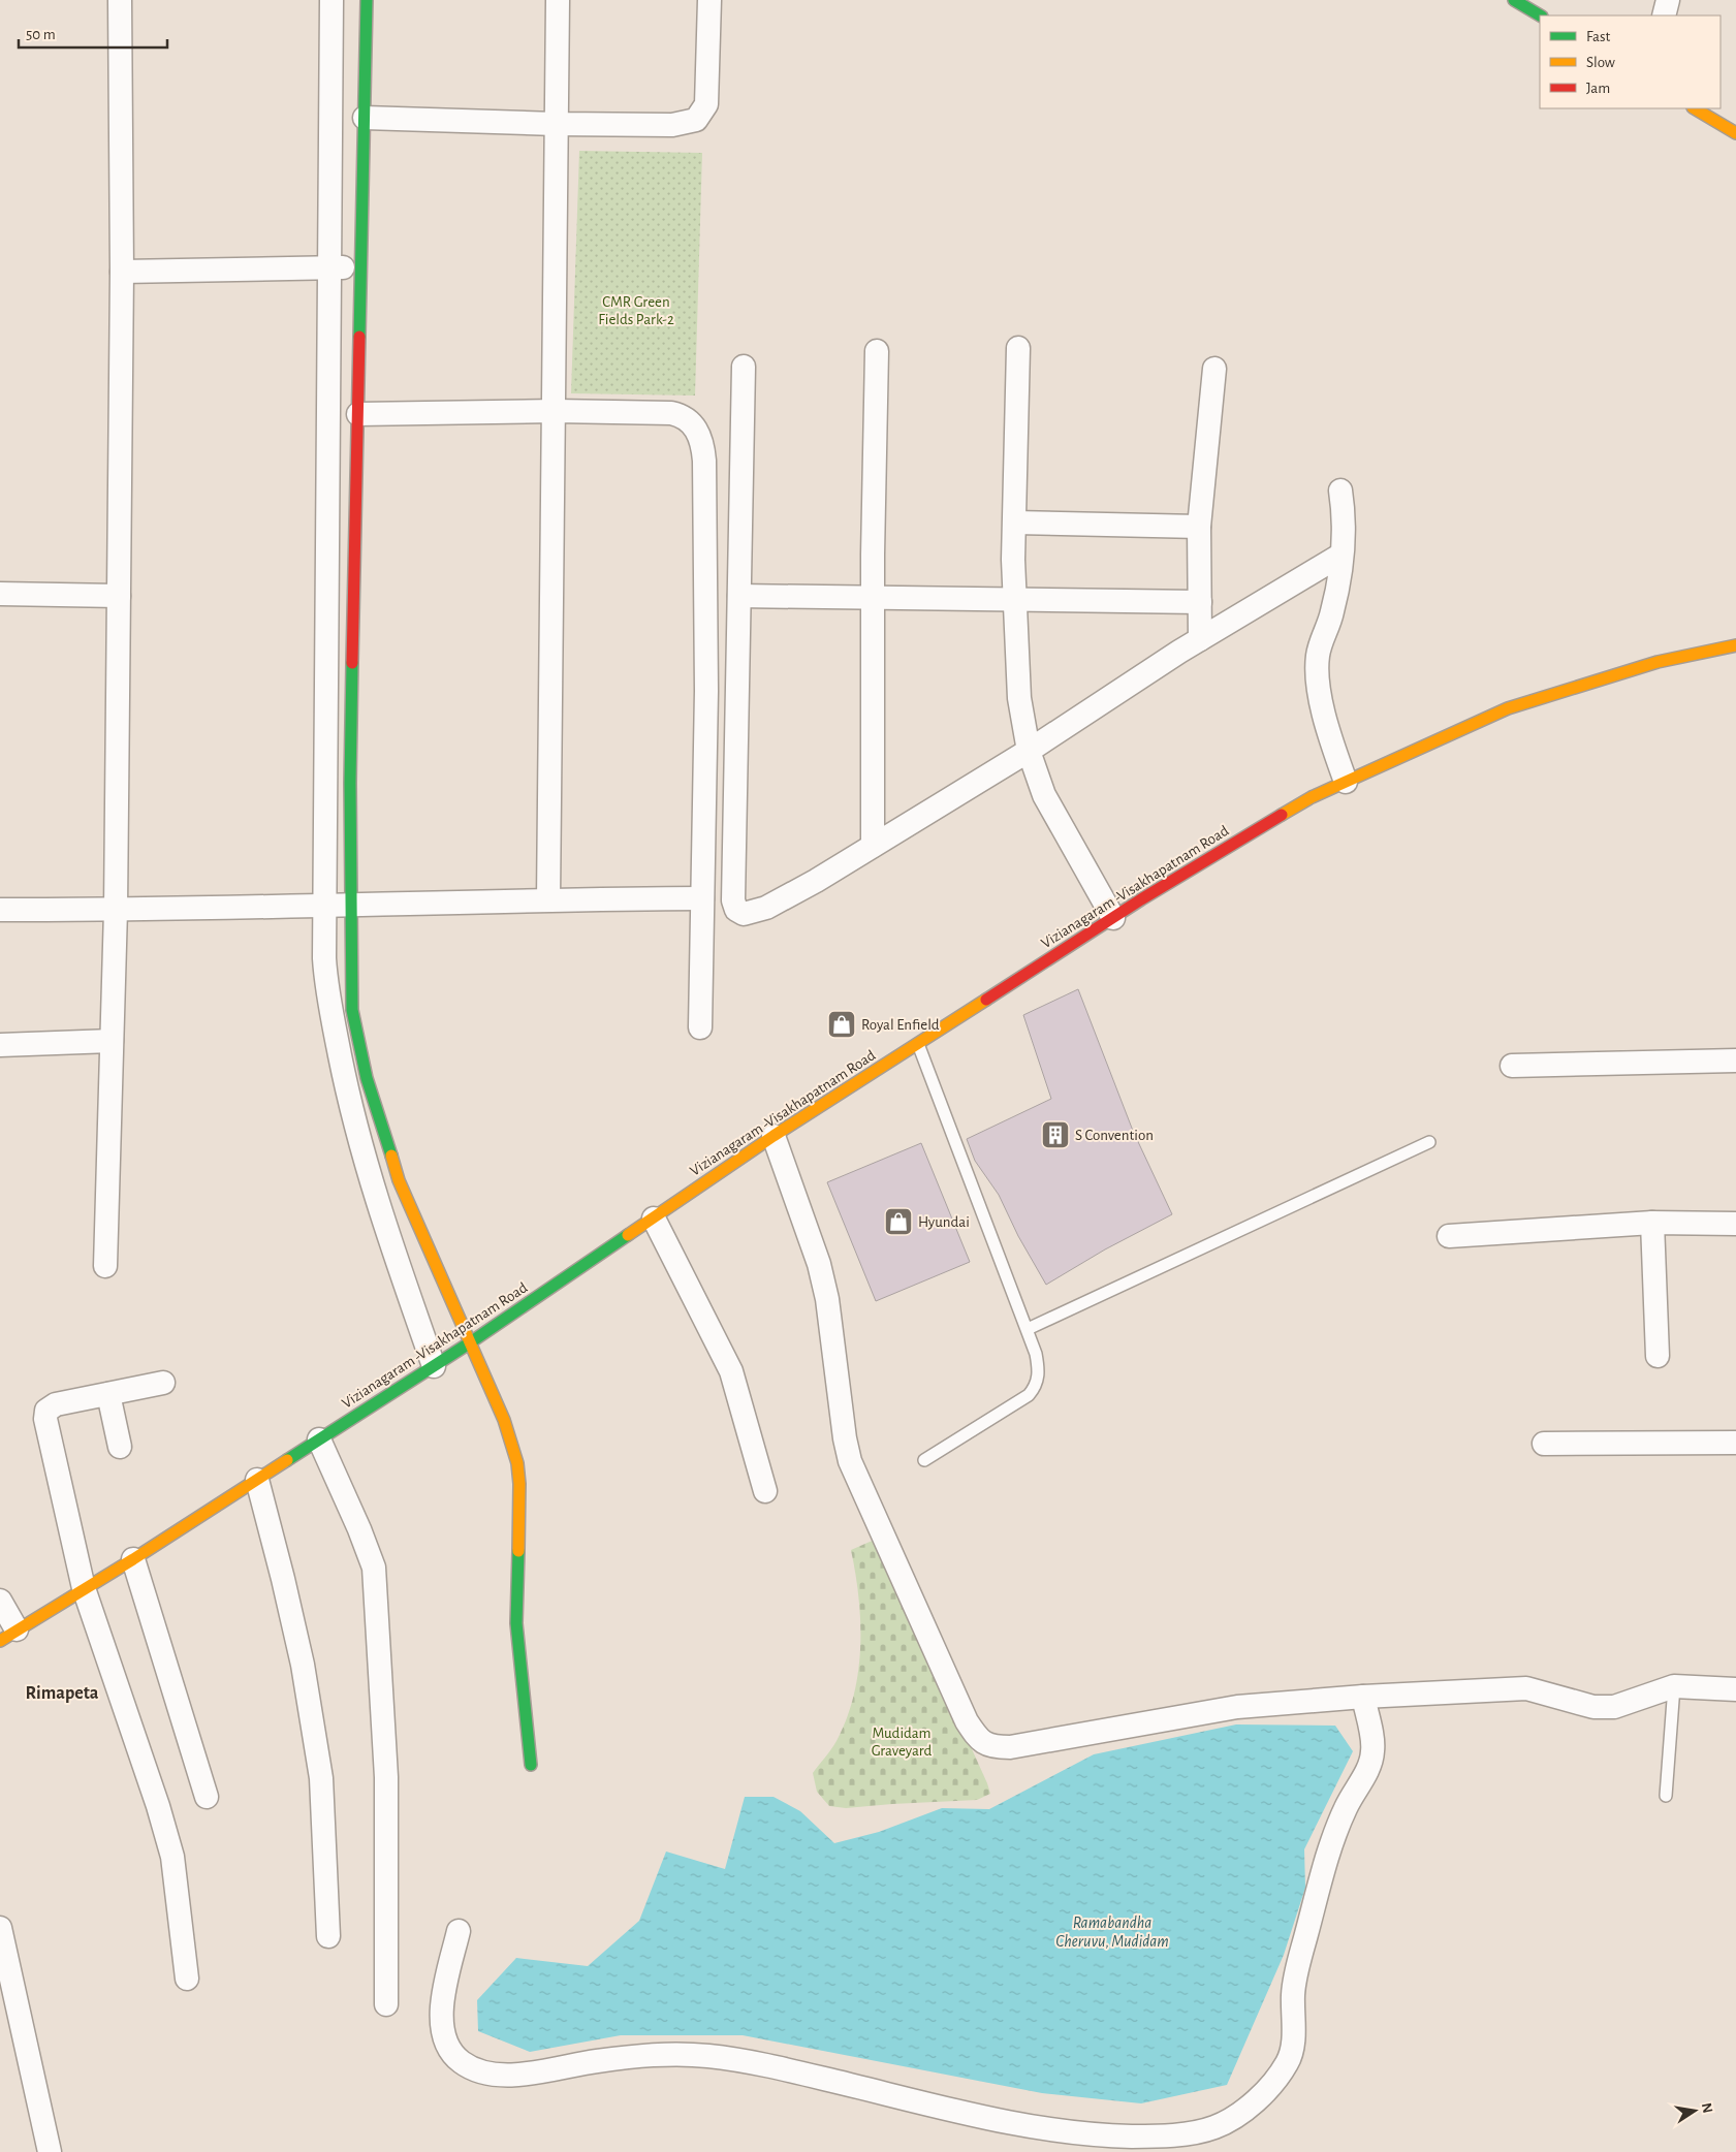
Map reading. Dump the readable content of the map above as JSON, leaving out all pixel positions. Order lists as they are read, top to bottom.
{
  "streets": {
    "main road": ["Vizianagaram -Visakhapatnam Road"]
  },
  "districts": ["Rimapeta"],
  "water": ["Ramabandha Cheruvu, Mudidam"],
  "parks": ["CMR Green Fields Park-2", "Mudidam Graveyard"],
  "places": {
    "shop": ["Royal Enfield", "Hyundai"],
    "building": ["S Convention"]
  },
  "legend": ["Fast", "Slow", "Jam"],
  "scale_bar": "50 m",
  "north": "right"
}
